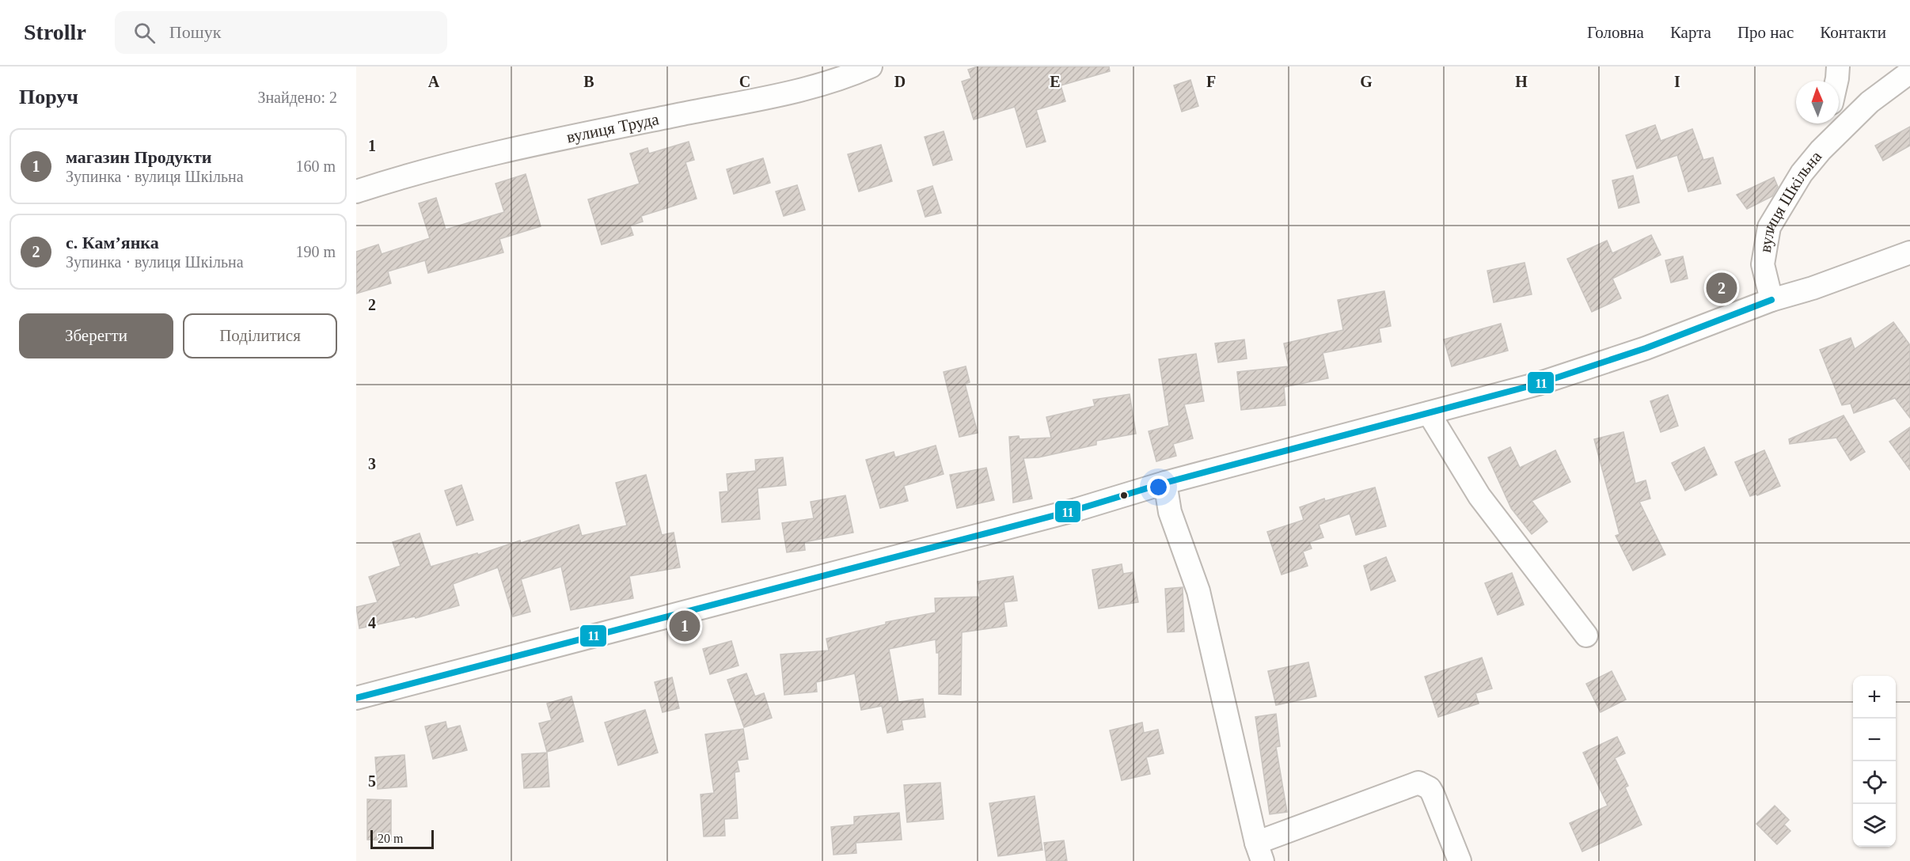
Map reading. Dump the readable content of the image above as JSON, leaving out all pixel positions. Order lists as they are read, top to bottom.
{
  "streets": {
    "street": ["вулиця Труда", "вулиця Шкільна"]
  },
  "lines": ["transit line 11"],
  "scale_bar": "20 m",
  "north": "top",
  "page": {
    "header": "Strollr",
    "search": "Пошук",
    "nav": [
      "Головна",
      "Карта",
      "Про нас",
      "Контакти"
    ],
    "heading": ["Поруч", "Знайдено: 2"],
    "list": [
      {
        "mark": "1",
        "name": "магазин Продукти",
        "note": "Зупинка · вулиця Шкільна",
        "value": "160 m"
      },
      {
        "mark": "2",
        "name": "с. Кам’янка",
        "note": "Зупинка · вулиця Шкільна",
        "value": "190 m"
      }
    ],
    "pins": ["2", "1"],
    "buttons": ["Зберегти", "Поділитися"],
    "map_buttons": ["+", "−"],
    "scale": "20 m"
  },
  "grid": {
    "columns": [
      "A",
      "B",
      "C",
      "D",
      "E",
      "F",
      "G",
      "H",
      "I"
    ],
    "rows": [
      "1",
      "2",
      "3",
      "4",
      "5"
    ]
  }
}
